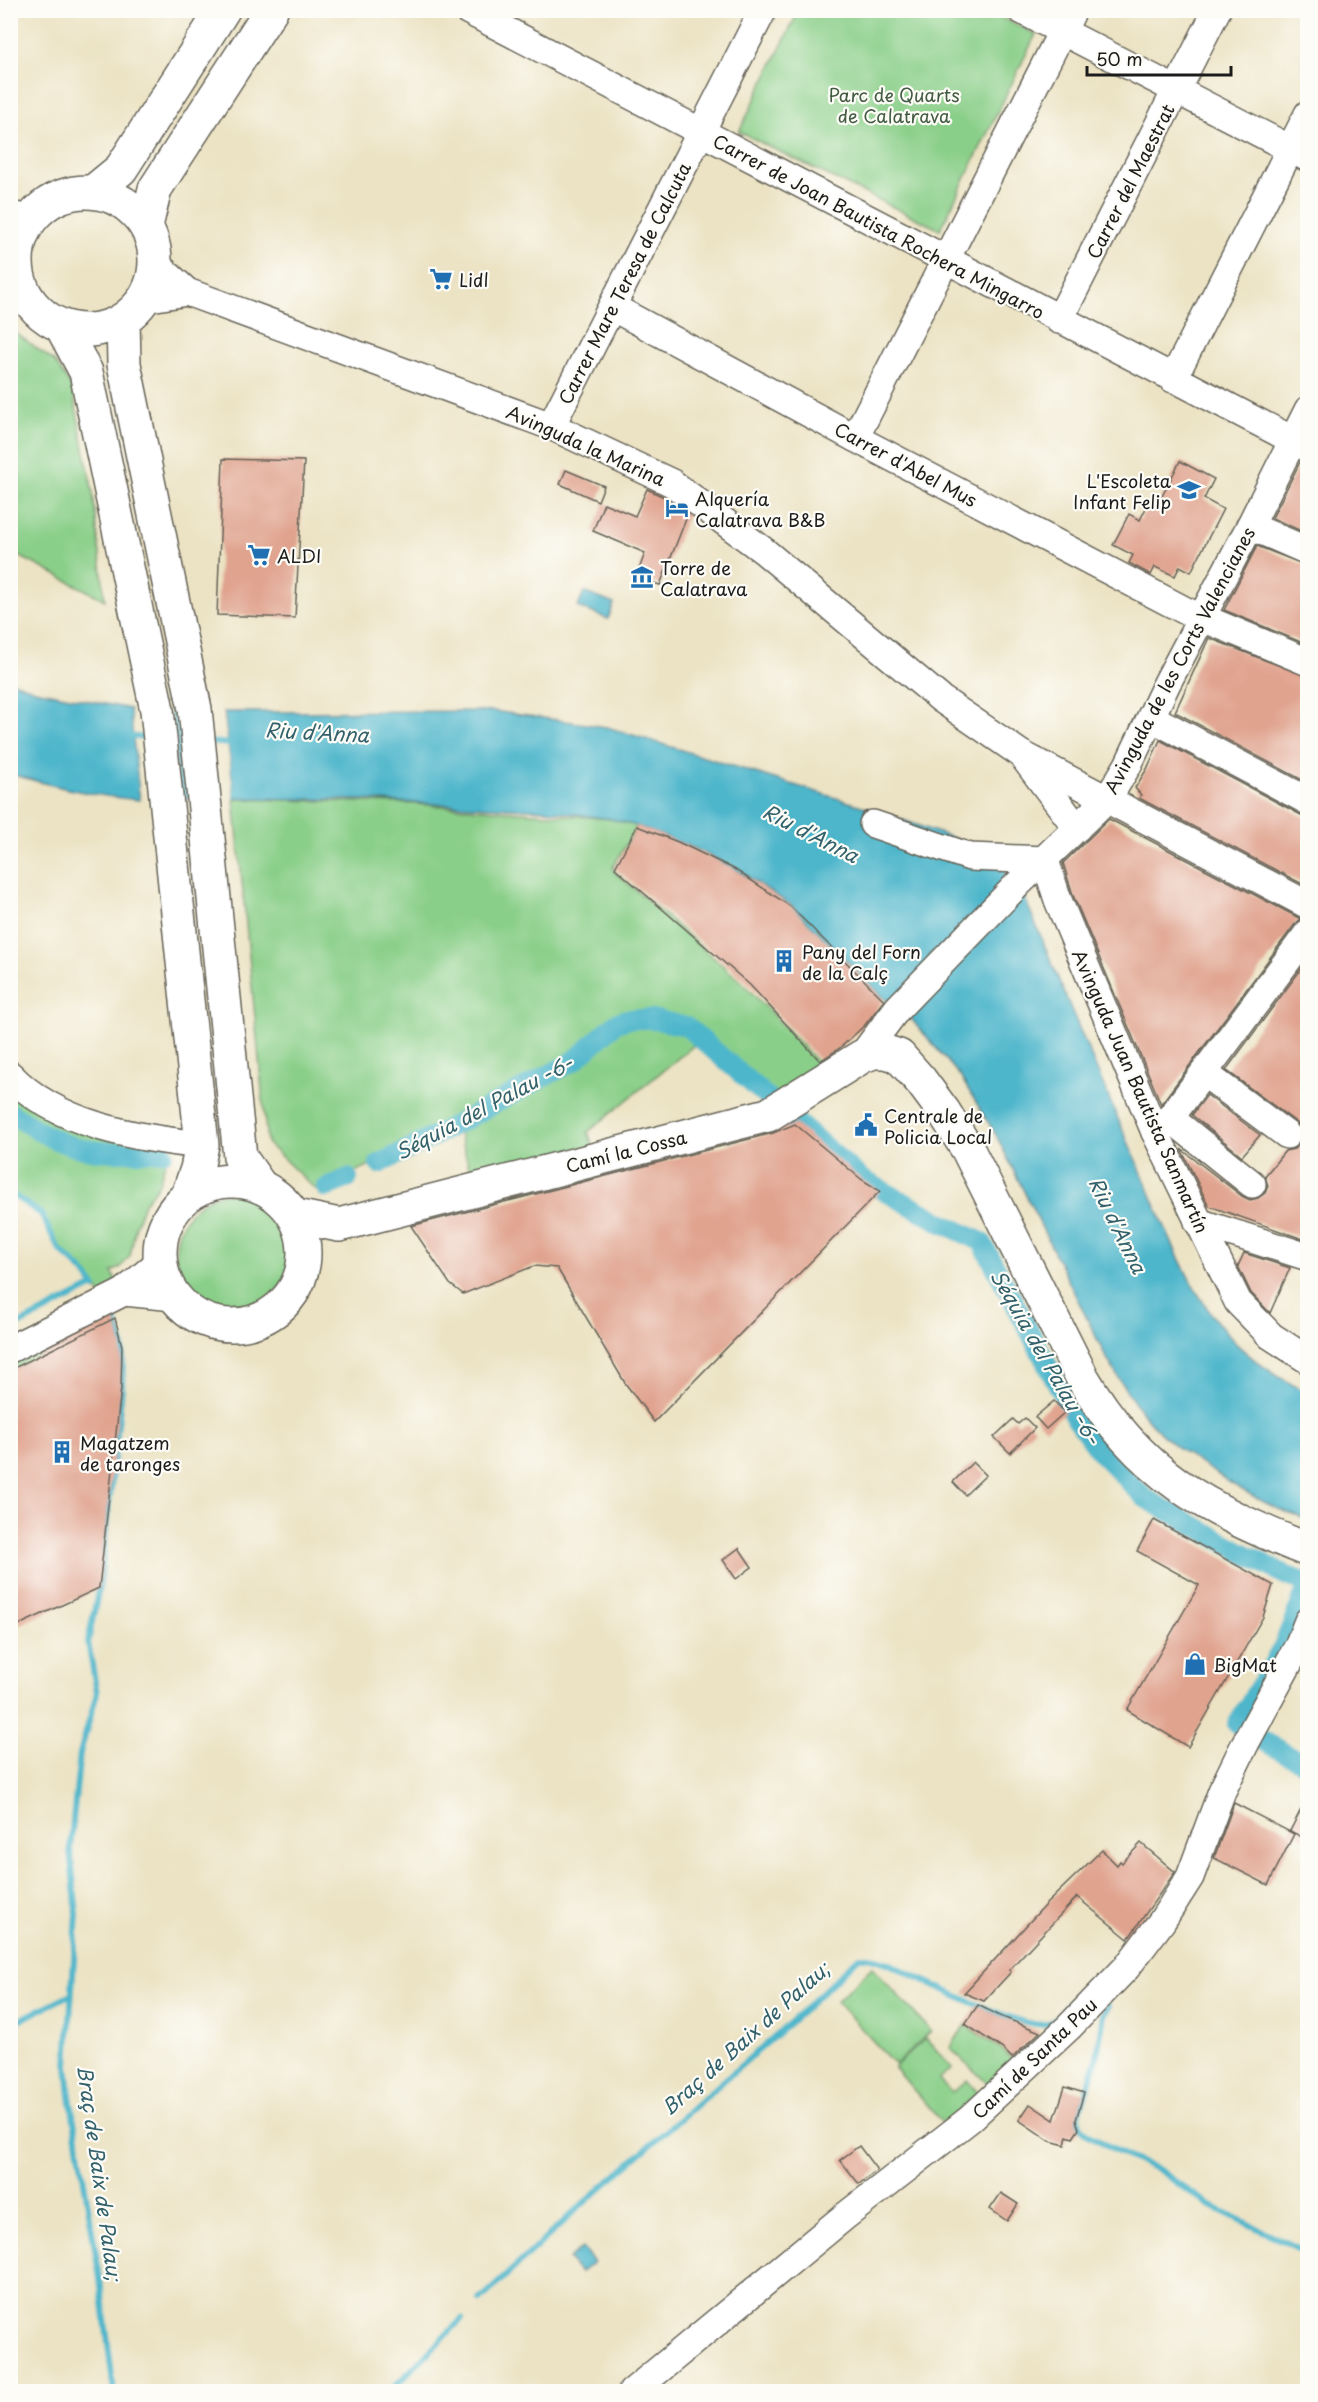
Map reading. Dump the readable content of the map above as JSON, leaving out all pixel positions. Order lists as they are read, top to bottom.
{
  "streets": {
    "main road": ["Camí la Cossa"],
    "street": [
      "Carrer del Maestrat",
      "Carrer de Joan Bautista Rochera Mingarro",
      "Carrer Mare Teresa de Calcuta",
      "Avinguda la Marina",
      "Carrer d'Abel Mus",
      "Avinguda de les Corts Valencianes",
      "Avinguda Juan Bautista Sanmartín",
      "Camí de Santa Pau"
    ]
  },
  "crossings": [
    ["Carrer del Maestrat", "Carrer de Joan Bautista Rochera Mingarro"],
    ["Carrer de Joan Bautista Rochera Mingarro", "Carrer Mare Teresa de Calcuta"],
    ["Carrer de Joan Bautista Rochera Mingarro", "Avinguda de les Corts Valencianes"],
    ["Carrer Mare Teresa de Calcuta", "Avinguda la Marina"],
    ["Carrer Mare Teresa de Calcuta", "Carrer d'Abel Mus"],
    ["Carrer d'Abel Mus", "Avinguda de les Corts Valencianes"],
    ["Avinguda de les Corts Valencianes", "Avinguda Juan Bautista Sanmartín"],
    ["Avinguda de les Corts Valencianes", "Camí la Cossa"]
  ],
  "water": ["Riu d'Anna", "Séquia del Palau -6-", "Braç de Baix de Palau;"],
  "parks": ["Parc de Quarts de Calatrava"],
  "places": {
    "supermarket": ["Lidl", "ALDI"],
    "school or university": ["L'Escoleta Infant Felip"],
    "hotel": ["Alquería Calatrava B&B"],
    "museum": ["Torre de Calatrava"],
    "building": ["Pany del Forn de la Calç", "Magatzem de taronges"],
    "public building": ["Centrale de Policia Local"],
    "shop": ["BigMat"]
  },
  "scale_bar": "50 m"
}
